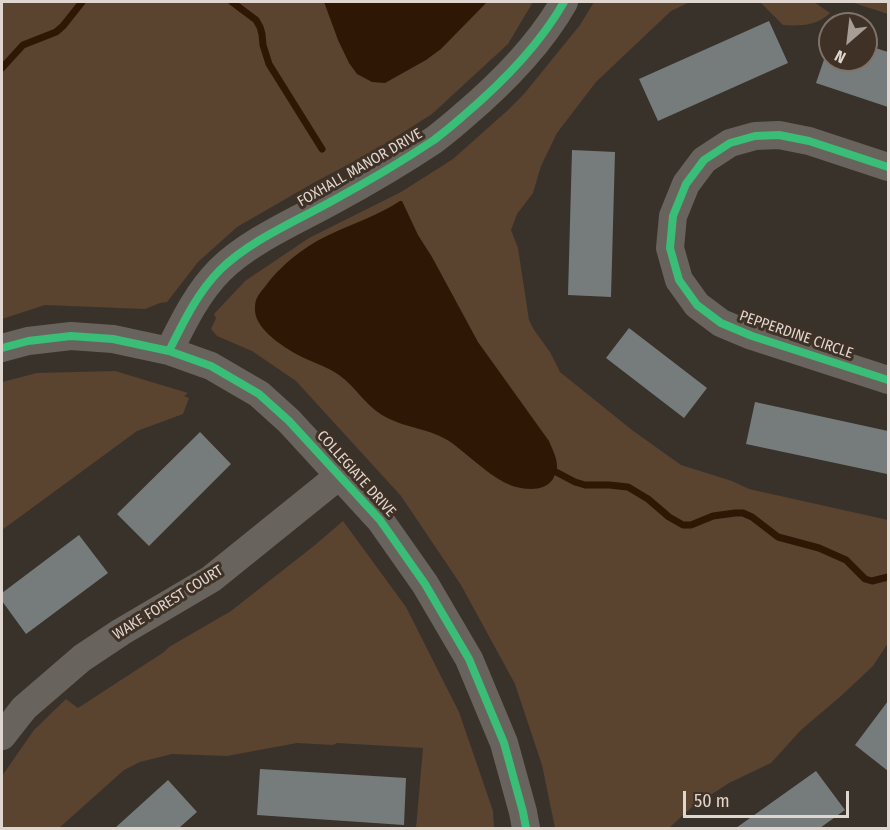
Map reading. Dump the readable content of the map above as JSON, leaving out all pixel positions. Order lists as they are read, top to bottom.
{
  "streets": {
    "street": [
      "FOXHALL MANOR DRIVE",
      "PEPPERDINE CIRCLE",
      "COLLEGIATE DRIVE",
      "WAKE FOREST COURT"
    ]
  },
  "crossings": [
    ["FOXHALL MANOR DRIVE", "COLLEGIATE DRIVE"],
    ["COLLEGIATE DRIVE", "WAKE FOREST COURT"]
  ],
  "scale_bar": "50 m",
  "north": "bottom left"
}
